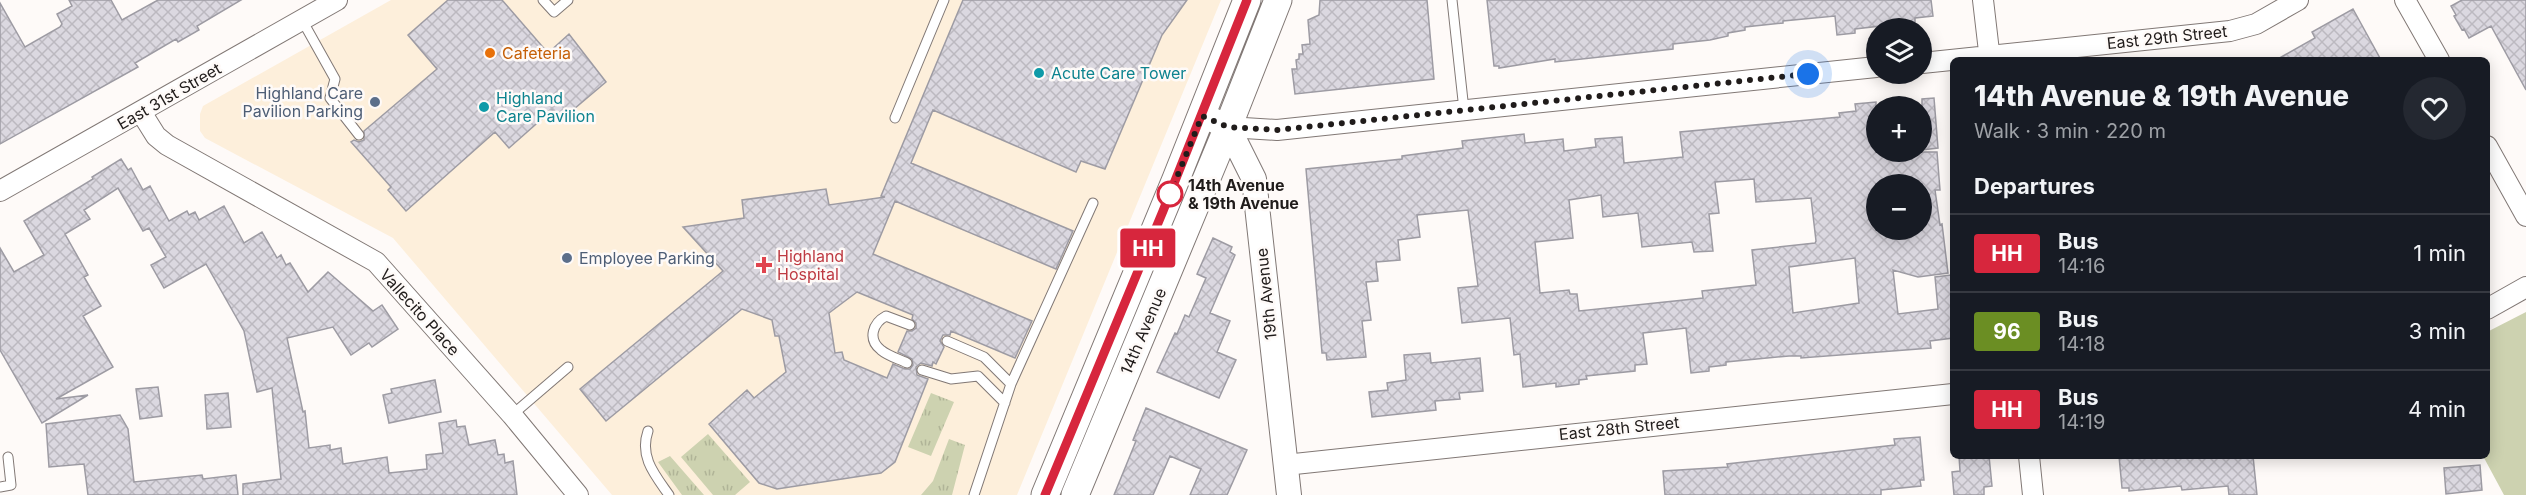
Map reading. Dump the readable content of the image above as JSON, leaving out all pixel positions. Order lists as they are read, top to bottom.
{
  "streets": {
    "main road": ["14th Avenue"],
    "street": [
      "East 29th Street",
      "East 31st Street",
      "19th Avenue",
      "Vallecito Place",
      "East 28th Street"
    ]
  },
  "crossings": [
    ["East 31st Street", "Vallecito Place"],
    ["19th Avenue", "14th Avenue"],
    ["19th Avenue", "East 28th Street"]
  ],
  "places": {
    "other": [
      "Cafeteria",
      "Acute Care Tower",
      "Highland Care Pavilion Parking",
      "Highland Care Pavilion",
      "14th Avenue & 19th Avenue",
      "Employee Parking"
    ],
    "health": ["Highland Hospital"]
  },
  "lines": ["bus line HH"],
  "page": {
    "on_map": "HH",
    "map_buttons": ["+", "−"],
    "heading": [
      ["14th Avenue & 19th Avenue", "Walk · 3 min · 220 m"],
      "Departures"
    ],
    "list": [
      {
        "mark": "HH",
        "name": "Bus",
        "note": "14:16",
        "value": "1 min"
      },
      {
        "mark": "96",
        "name": "Bus",
        "note": "14:18",
        "value": "3 min"
      },
      {
        "mark": "HH",
        "name": "Bus",
        "note": "14:19",
        "value": "4 min"
      }
    ]
  }
}
